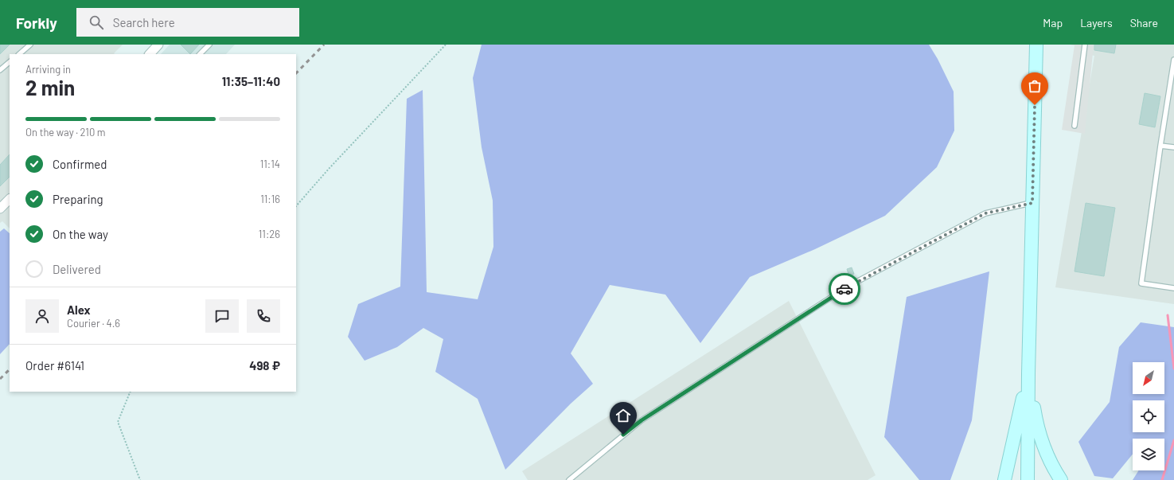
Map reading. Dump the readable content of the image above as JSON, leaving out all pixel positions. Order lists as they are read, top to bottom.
{
  "north": "bottom left",
  "page": {
    "header": "Forkly",
    "search": "Search here",
    "nav": ["Map", "Layers", "Share"],
    "heading": ["2 min", "Arriving in", "11:35–11:40"],
    "panel": [
      "Alex",
      "Courier · 4.6",
      "Order #6141",
      "498 ₽"
    ],
    "bar": "On the way · 210 m",
    "list": [
      ["Confirmed", "11:14"],
      ["Preparing", "11:16"],
      ["On the way", "11:26"],
      "Delivered"
    ]
  }
}
